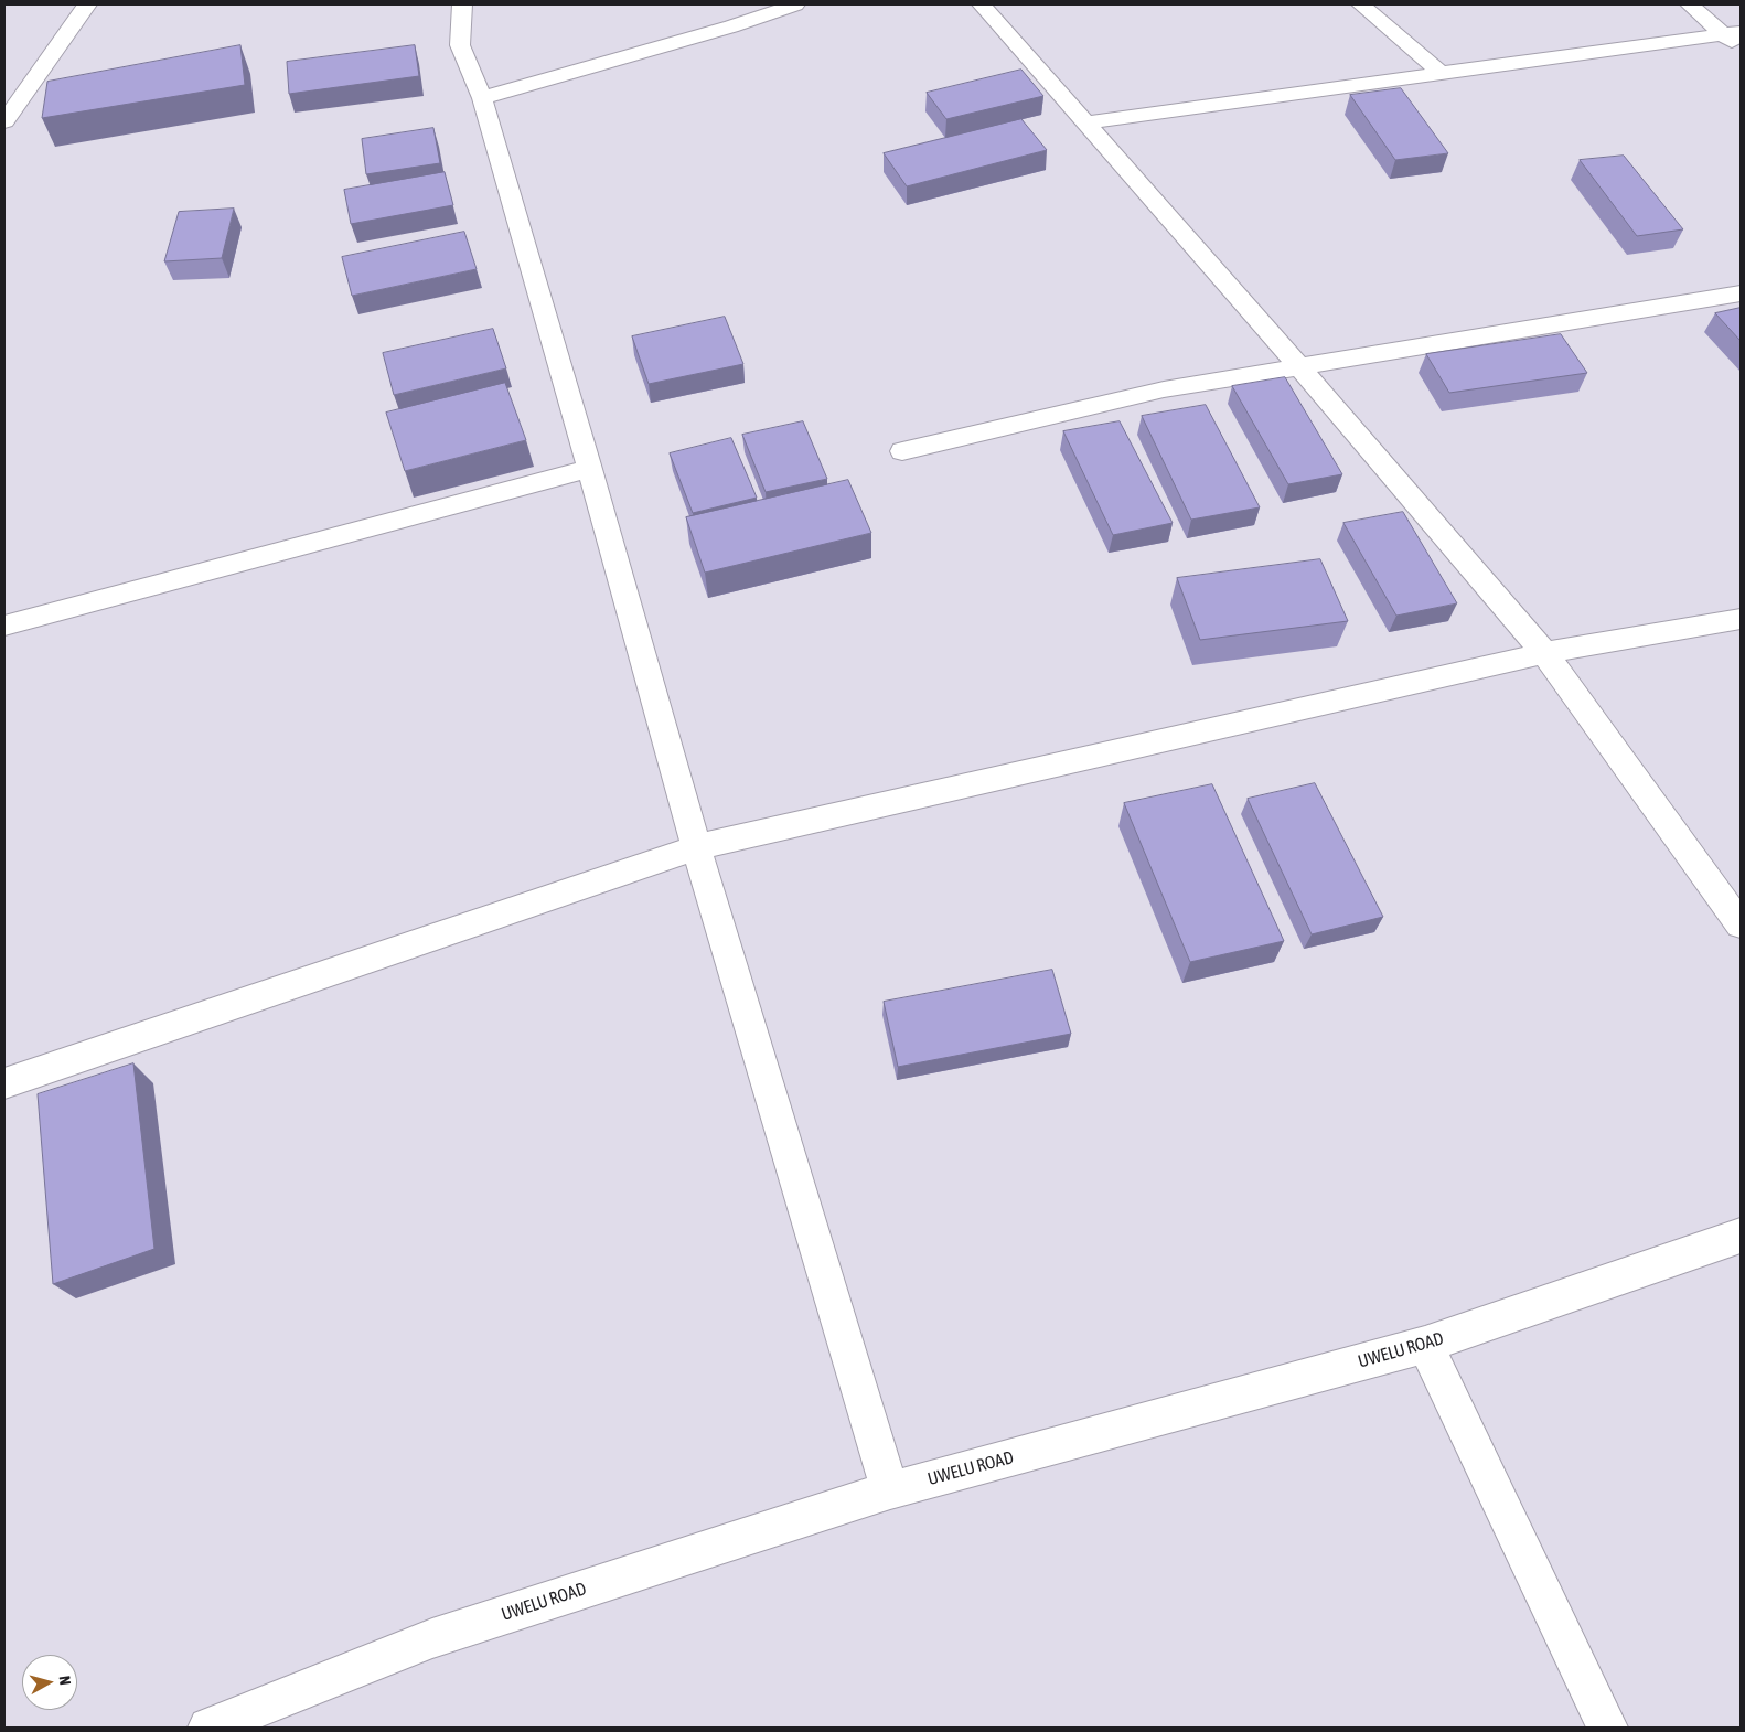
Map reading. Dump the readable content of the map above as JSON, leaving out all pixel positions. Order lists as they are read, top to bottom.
{
  "streets": {
    "street": ["UWELU ROAD"]
  },
  "north": "right"
}
